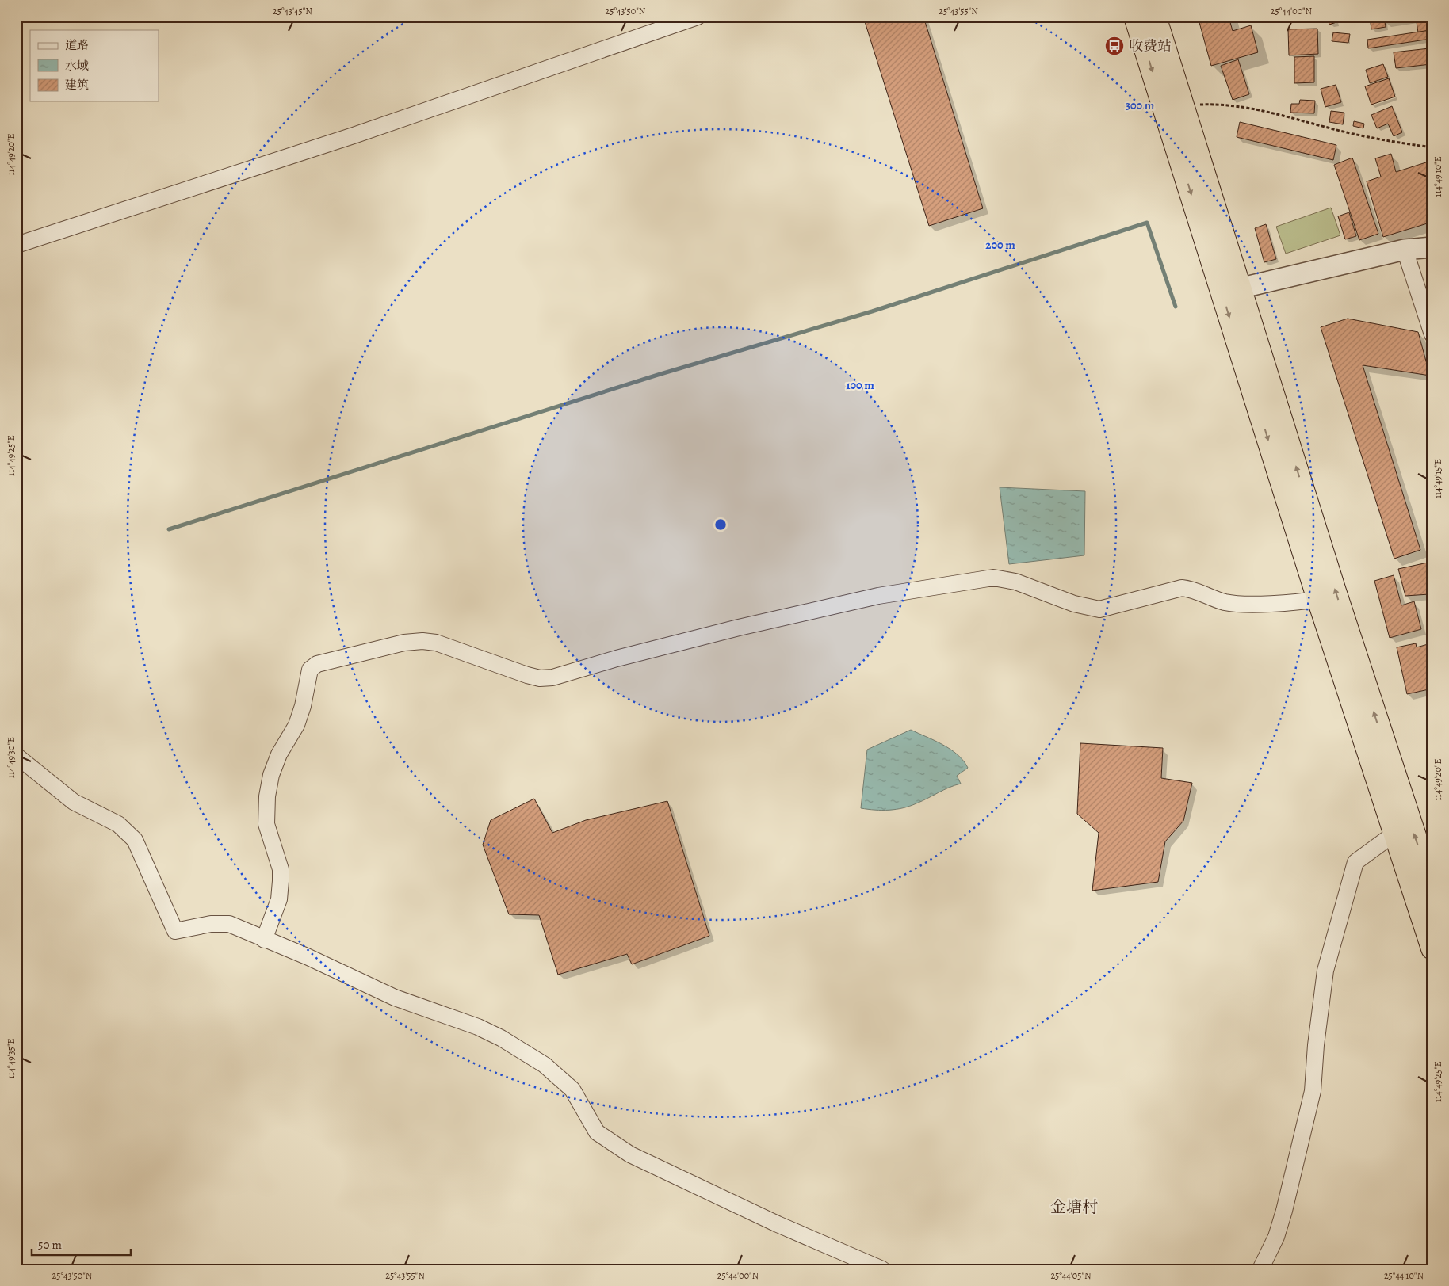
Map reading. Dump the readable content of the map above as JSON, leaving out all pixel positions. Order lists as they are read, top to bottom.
{
  "districts": ["金塘村"],
  "places": {
    "bus stop": ["收费站"]
  },
  "legend": ["道路", "水域", "建筑"],
  "scale_bar": "50 m",
  "coordinates": [
    "25°43'45\"N",
    "25°43'50\"N",
    "25°43'55\"N",
    "25°44'00\"N",
    "114°49'20\"E",
    "114°49'10\"E",
    "114°49'25\"E",
    "114°49'15\"E",
    "114°49'30\"E",
    "114°49'35\"E",
    "25°44'05\"N",
    "25°44'10\"N"
  ],
  "rings": ["300 m", "200 m", "100 m"]
}
